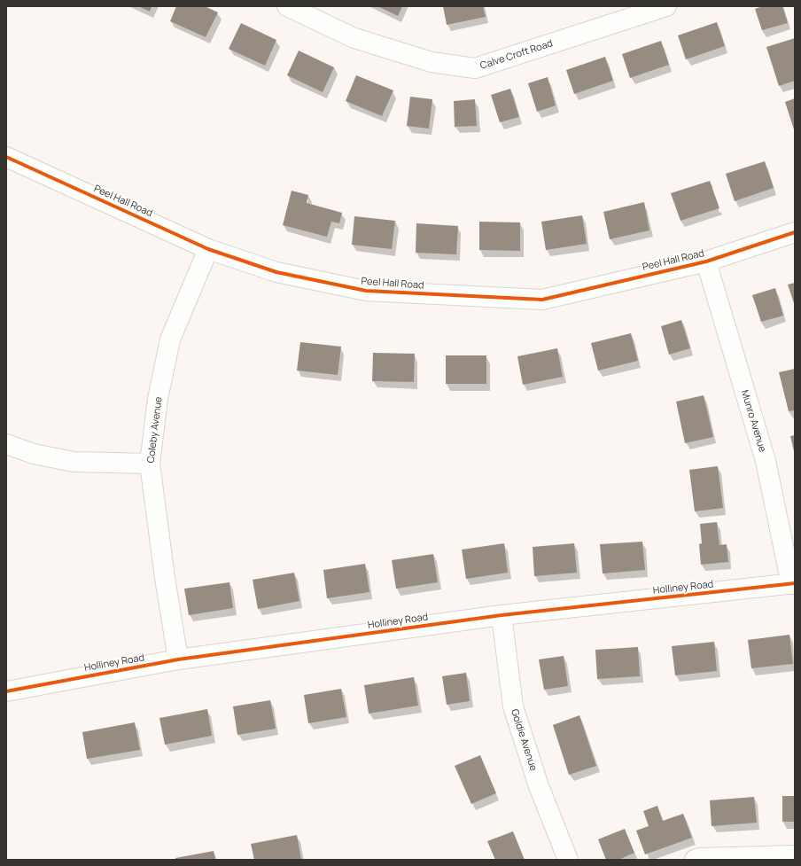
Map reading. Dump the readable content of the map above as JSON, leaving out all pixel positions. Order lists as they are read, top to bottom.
{
  "streets": {
    "street": [
      "Calve Croft Road",
      "Peel Hall Road",
      "Munro Avenue",
      "Coleby Avenue",
      "Holliney Road",
      "Goldie Avenue"
    ]
  },
  "crossings": [
    ["Peel Hall Road", "Munro Avenue"],
    ["Peel Hall Road", "Coleby Avenue"],
    ["Munro Avenue", "Holliney Road"],
    ["Coleby Avenue", "Holliney Road"],
    ["Holliney Road", "Goldie Avenue"]
  ]
}
